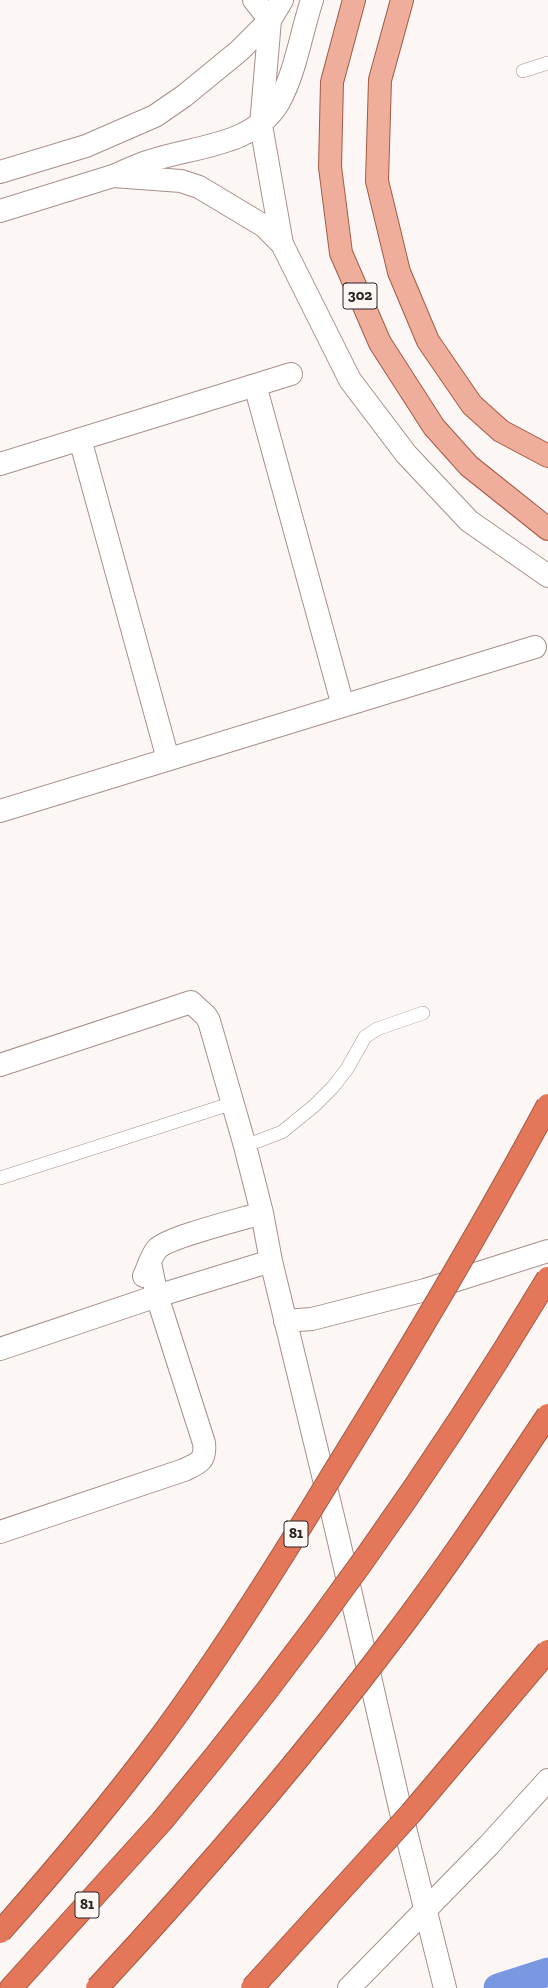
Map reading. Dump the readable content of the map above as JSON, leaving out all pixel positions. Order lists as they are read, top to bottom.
{
  "streets": {
    "highway": ["81"],
    "main road": ["302"]
  }
}
